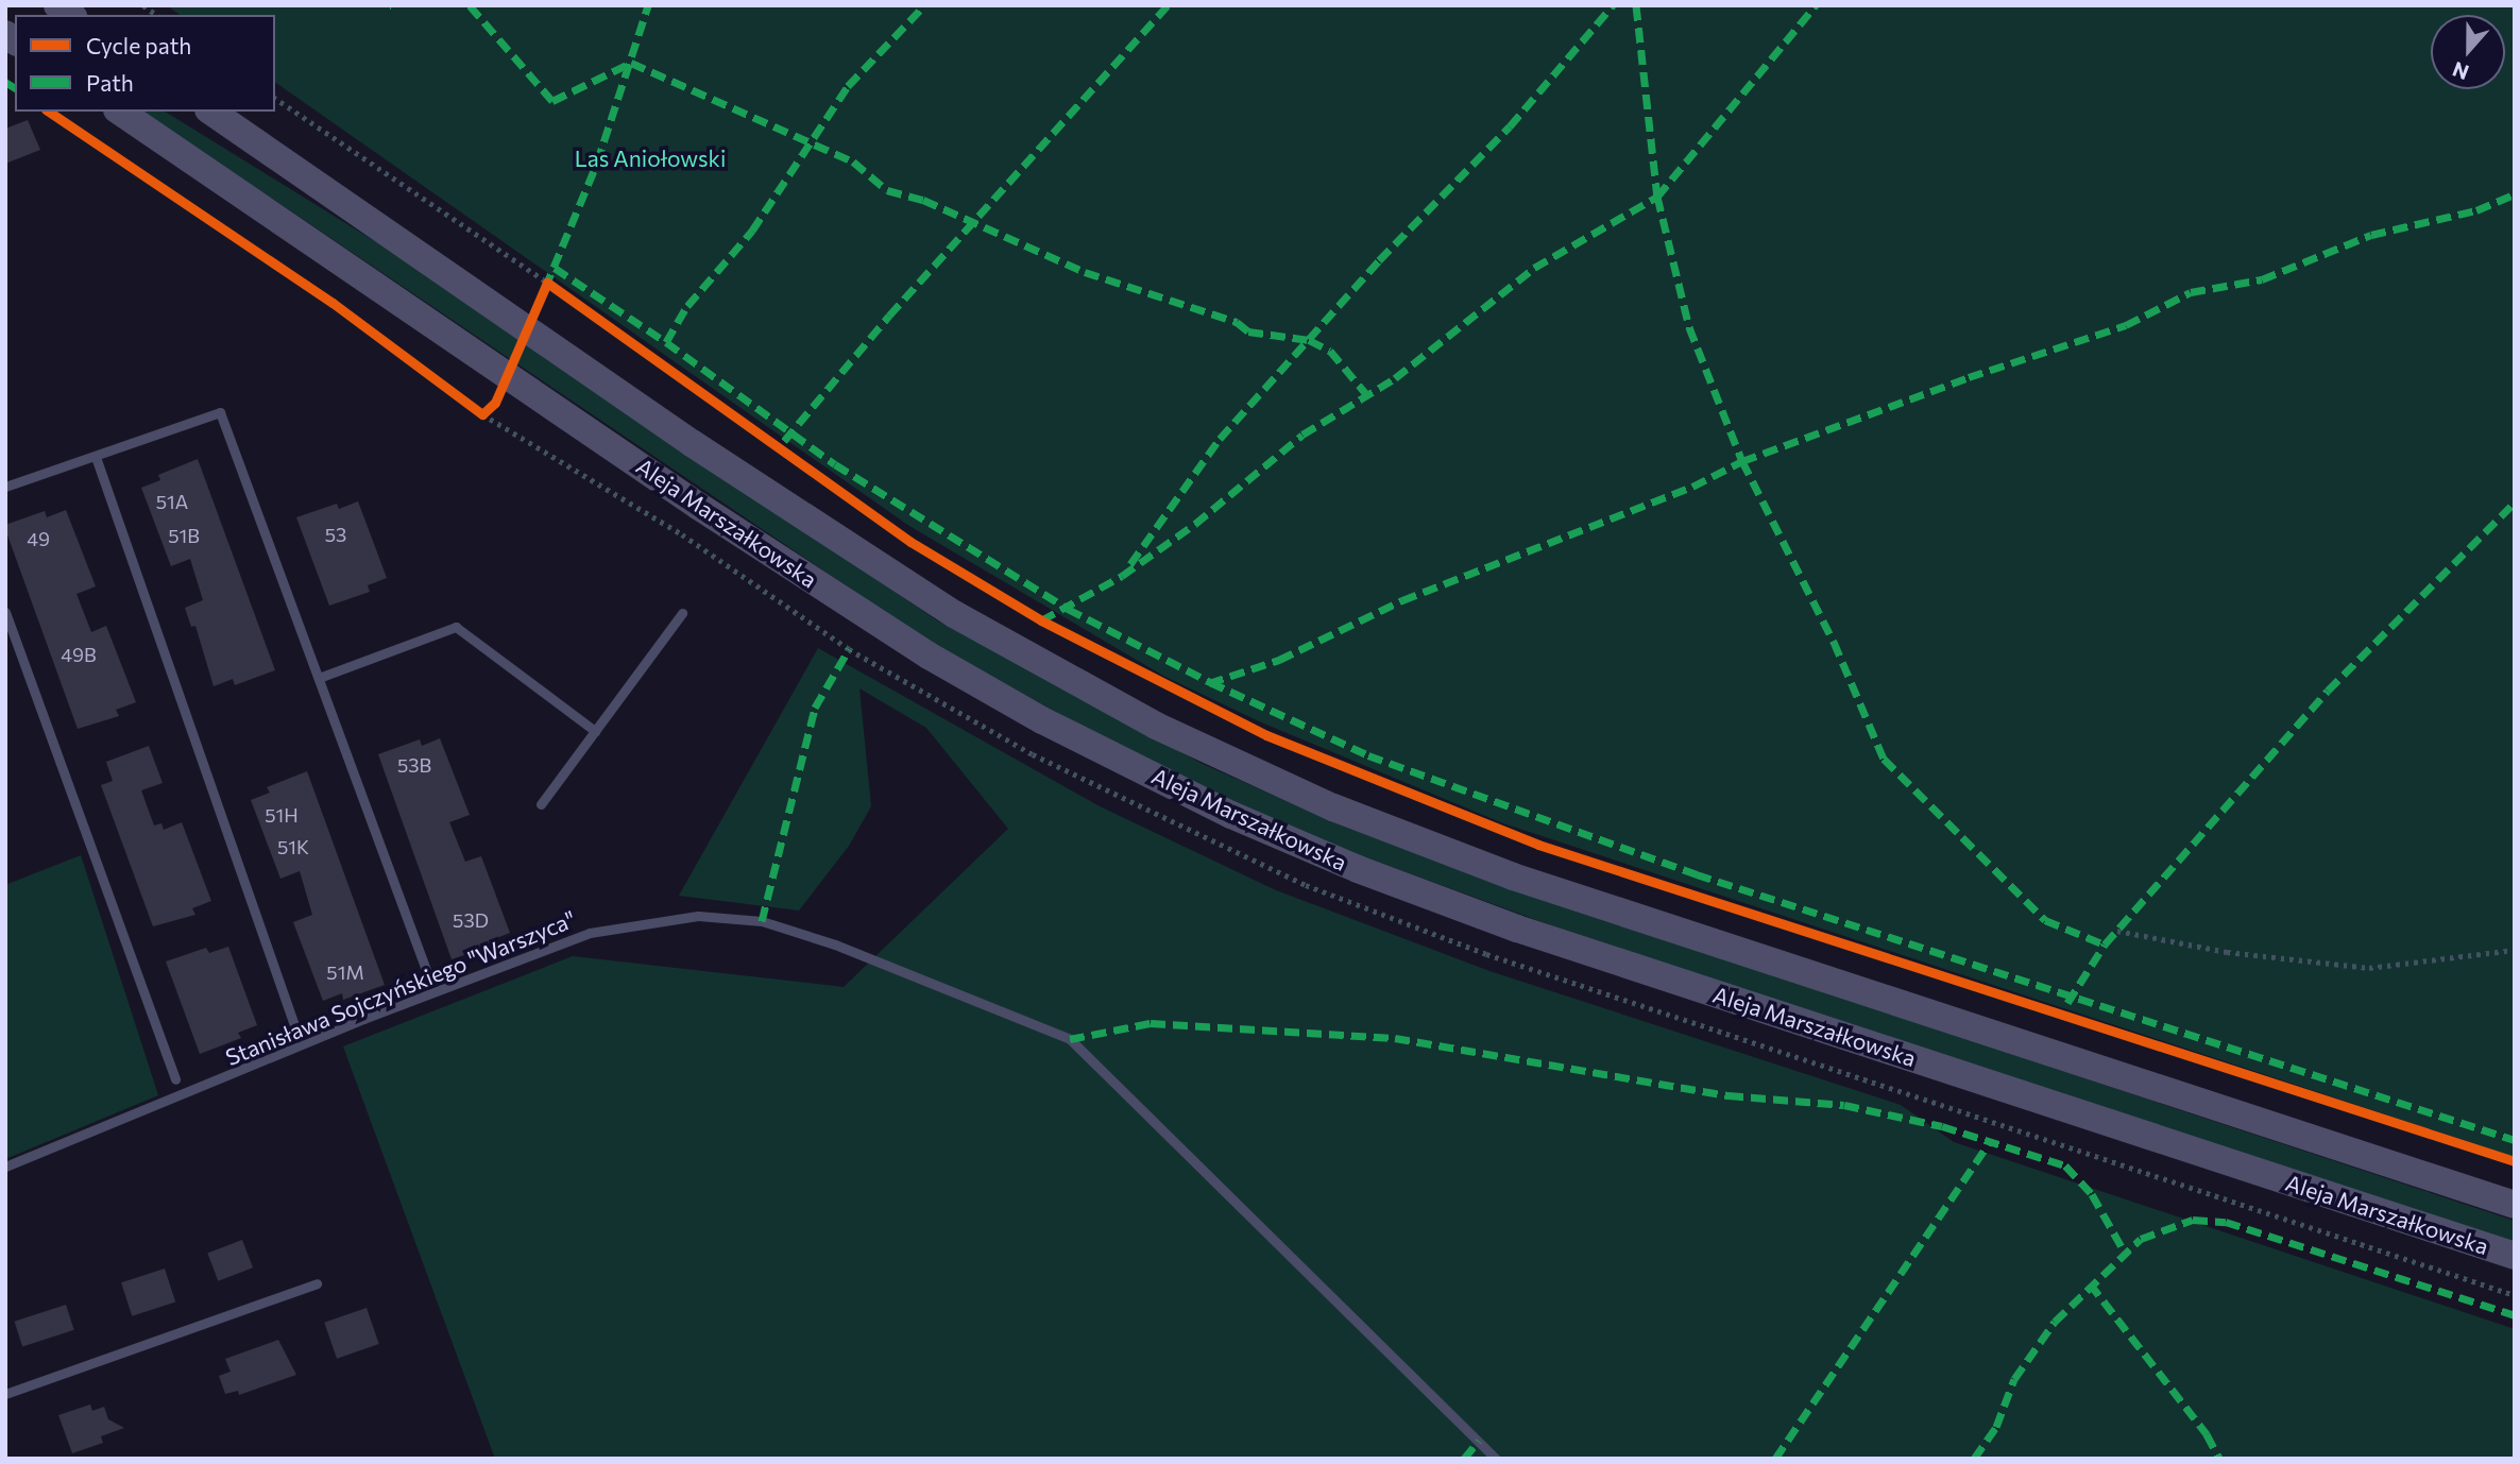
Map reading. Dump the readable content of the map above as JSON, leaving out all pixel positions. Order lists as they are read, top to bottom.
{
  "streets": {
    "main road": ["Aleja Marszałkowska"],
    "lane": ["Stanisława Sojczyńskiego \"Warszyca\""]
  },
  "parks": ["Las Aniołowski"],
  "house_numbers": [
    "51A",
    "53",
    "51B",
    "49",
    "49B",
    "53B",
    "51H",
    "51K",
    "53D",
    "51M"
  ],
  "legend": ["Cycle path", "Path"],
  "north": "bottom"
}
